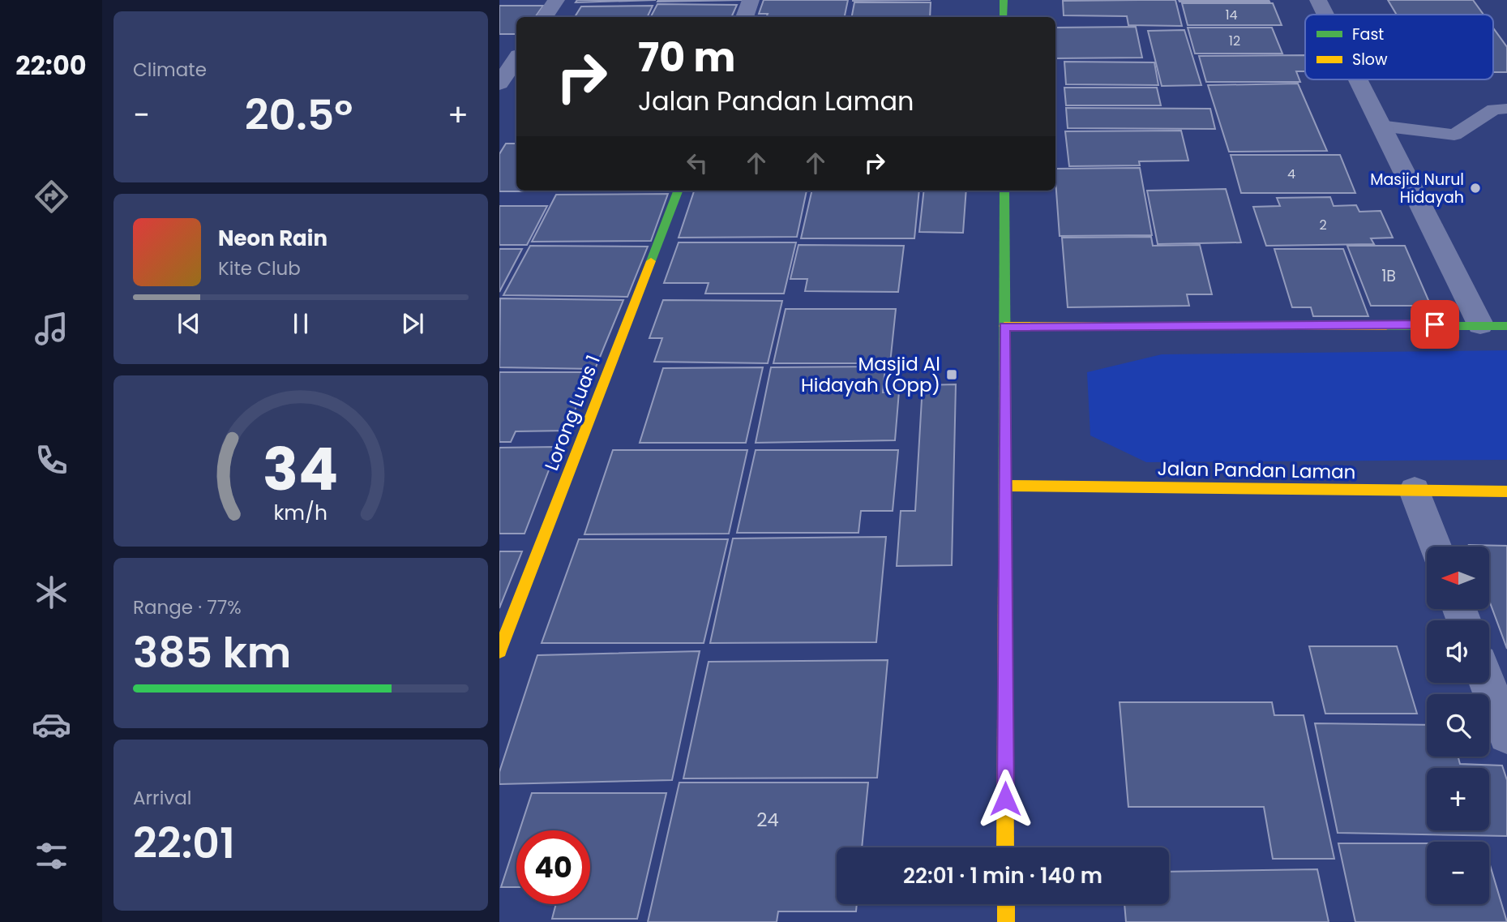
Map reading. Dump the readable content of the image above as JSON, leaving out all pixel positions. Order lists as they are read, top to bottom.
{
  "streets": {
    "street": ["Lorong Luas 1", "Jalan Pandan Laman"]
  },
  "places": {
    "other": ["Masjid Nurul Hidayah"],
    "transit": ["Masjid Al Hidayah (Opp)"]
  },
  "house_numbers": [
    "14",
    "12",
    "4",
    "2",
    "1B",
    "24"
  ],
  "legend": ["Fast", "Slow"],
  "north": "left",
  "page": {
    "tabs": "22:00",
    "tile": [
      "Climate",
      ["Range · 77%", "385 km"],
      ["Arrival", "22:01"]
    ],
    "turn": ["70 m", "Jalan Pandan Laman"],
    "heat": ["−", "20.5°", "+"],
    "song": ["Neon Rain", "Kite Club"],
    "map_buttons": ["+", "−"],
    "limit": "40",
    "trip": "22:01 · 1 min · 140 m",
    "gauge": ["34", "km/h"]
  }
}
